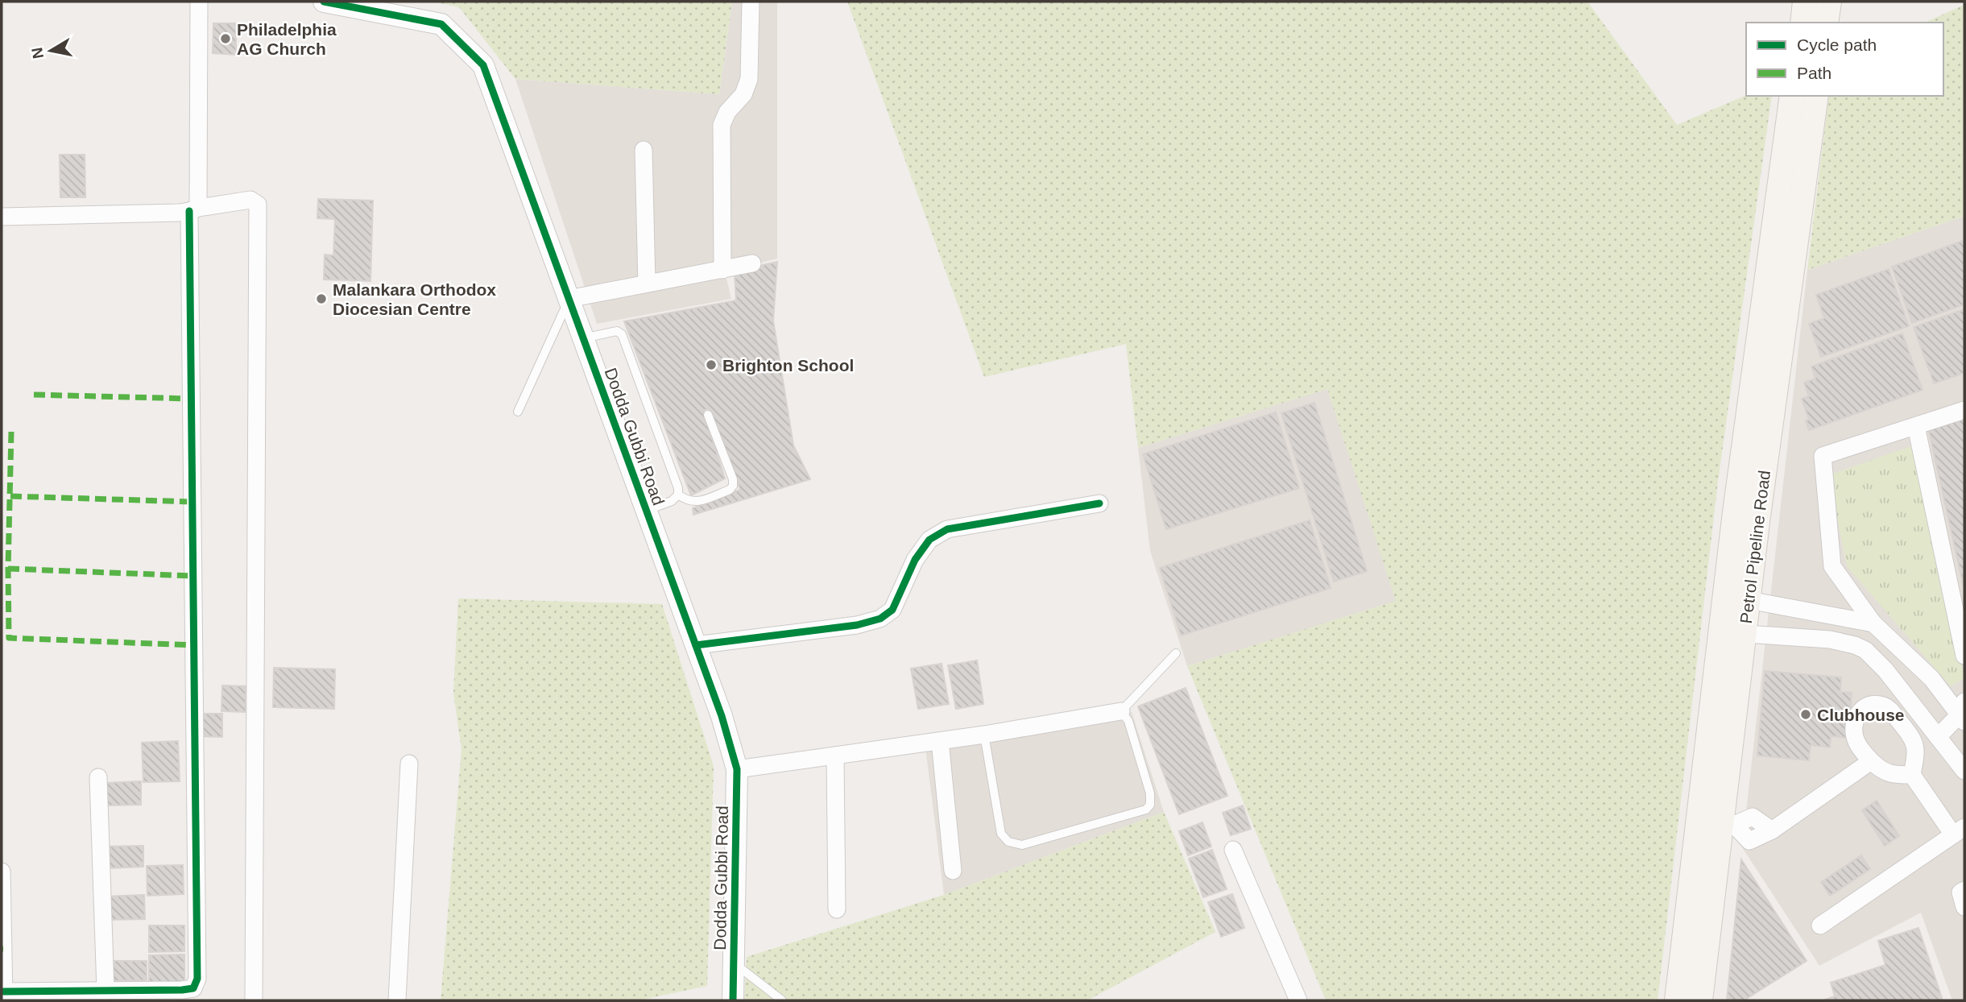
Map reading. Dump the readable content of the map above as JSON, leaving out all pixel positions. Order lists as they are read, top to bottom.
{
  "streets": {
    "main road": ["Petrol Pipeline Road"],
    "street": ["Dodda Gubbi Road"]
  },
  "places": [
    "Philadelphia AG Church",
    "Malankara Orthodox Diocesian Centre",
    "Brighton School",
    "Clubhouse"
  ],
  "legend": ["Cycle path", "Path"],
  "north": "left"
}
